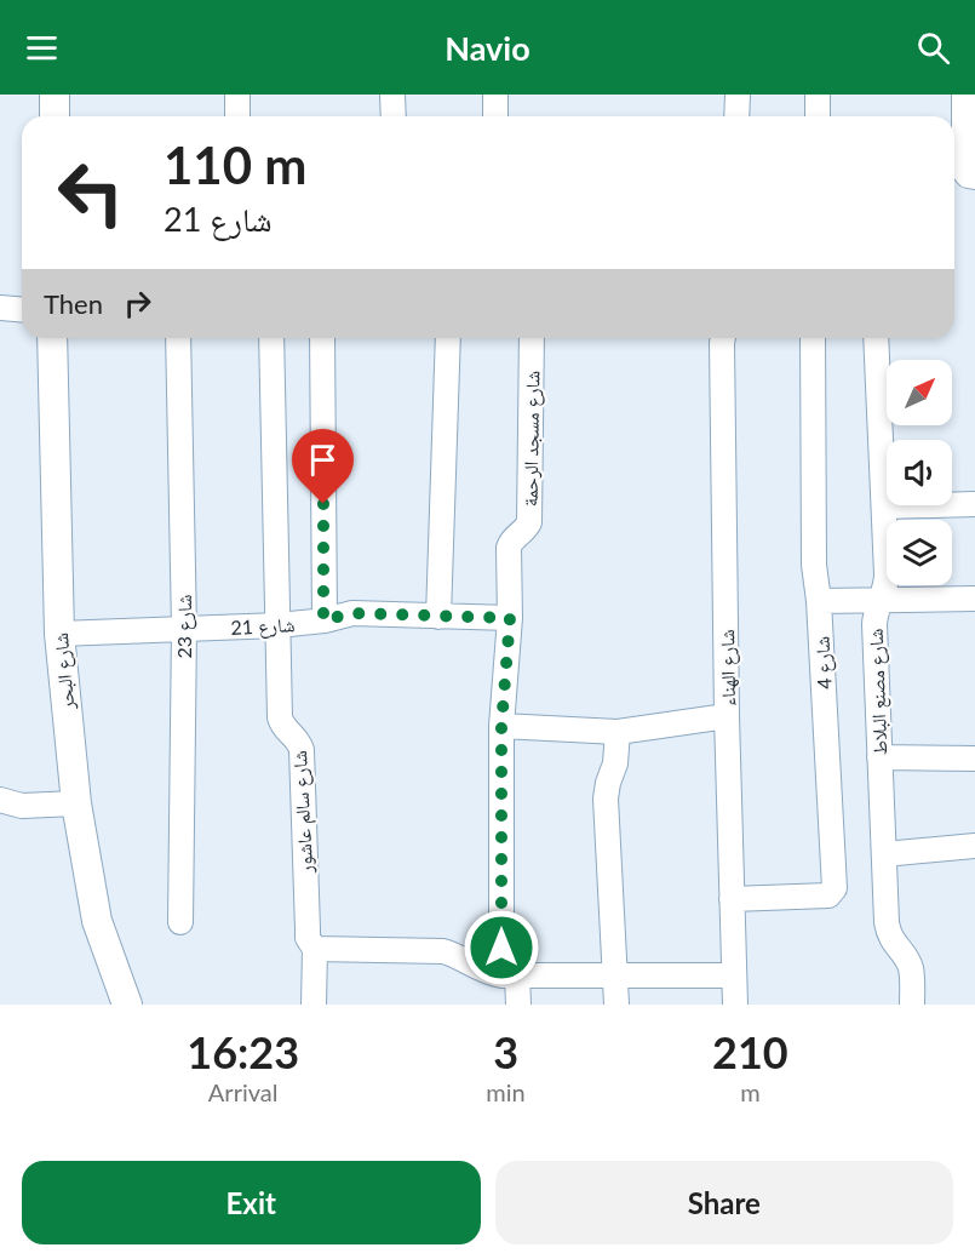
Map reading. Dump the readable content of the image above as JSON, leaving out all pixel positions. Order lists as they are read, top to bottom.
{
  "streets": {
    "street": [
      "شارع مسجد الرحمة",
      "شارع 21",
      "شارع 23",
      "شارع 4",
      "شارع الهناء",
      "شارع البحر",
      "شارع مصنع البلاط",
      "شارع سالم عاشور"
    ]
  },
  "crossings": [
    ["شارع مسجد الرحمة", "شارع 21"],
    ["شارع 21", "شارع 23"],
    ["شارع 21", "شارع البحر"],
    ["شارع 21", "شارع سالم عاشور"],
    ["شارع 4", "شارع الهناء"]
  ],
  "north": "top right",
  "page": {
    "header": "Navio",
    "turn": ["110 m", "شارع 21"],
    "then": "Then",
    "eta": [
      "16:23",
      "Arrival",
      "3",
      "min",
      "210",
      "m"
    ],
    "buttons": ["Exit", "Share"]
  }
}
